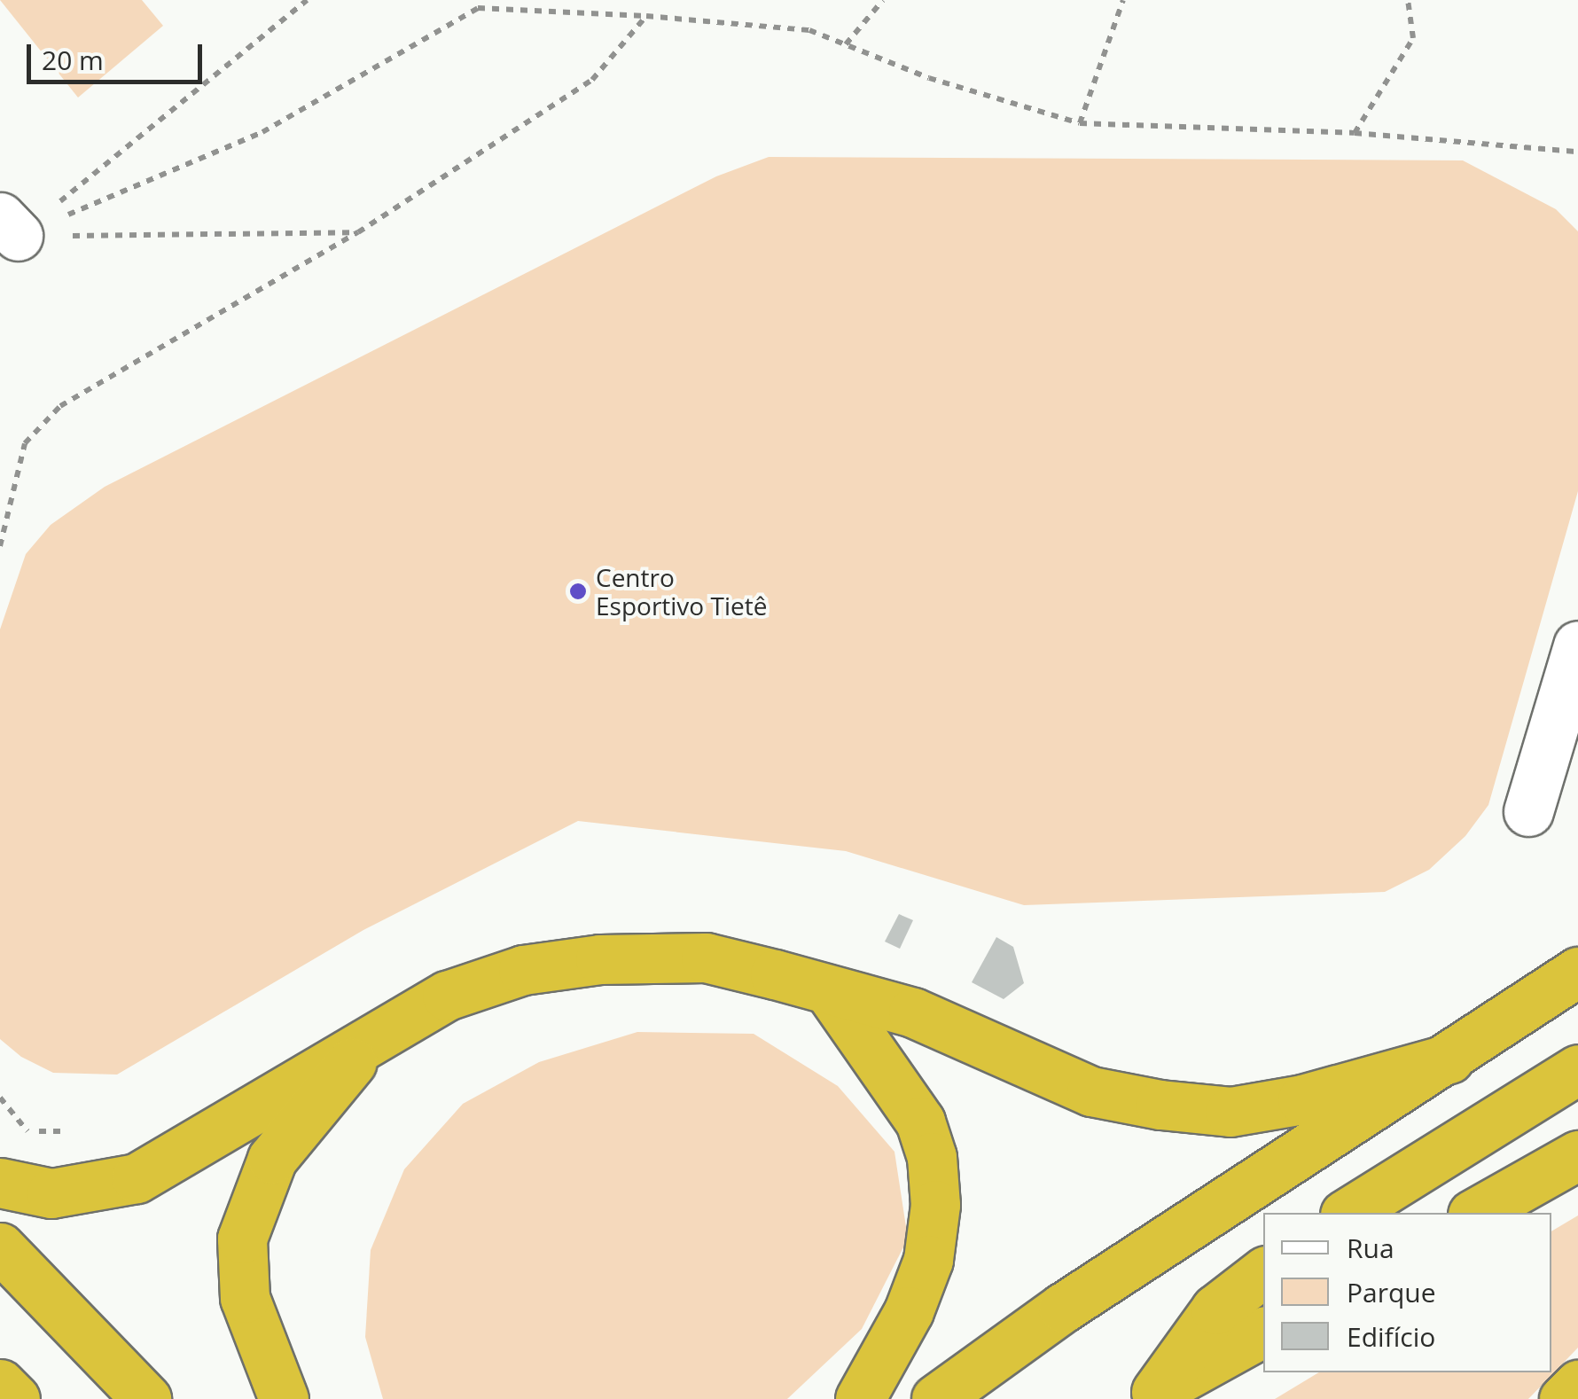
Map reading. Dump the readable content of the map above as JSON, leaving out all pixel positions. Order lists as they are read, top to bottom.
{
  "places": ["Centro Esportivo Tietê"],
  "legend": ["Rua", "Parque", "Edifício"],
  "scale_bar": "20 m"
}
